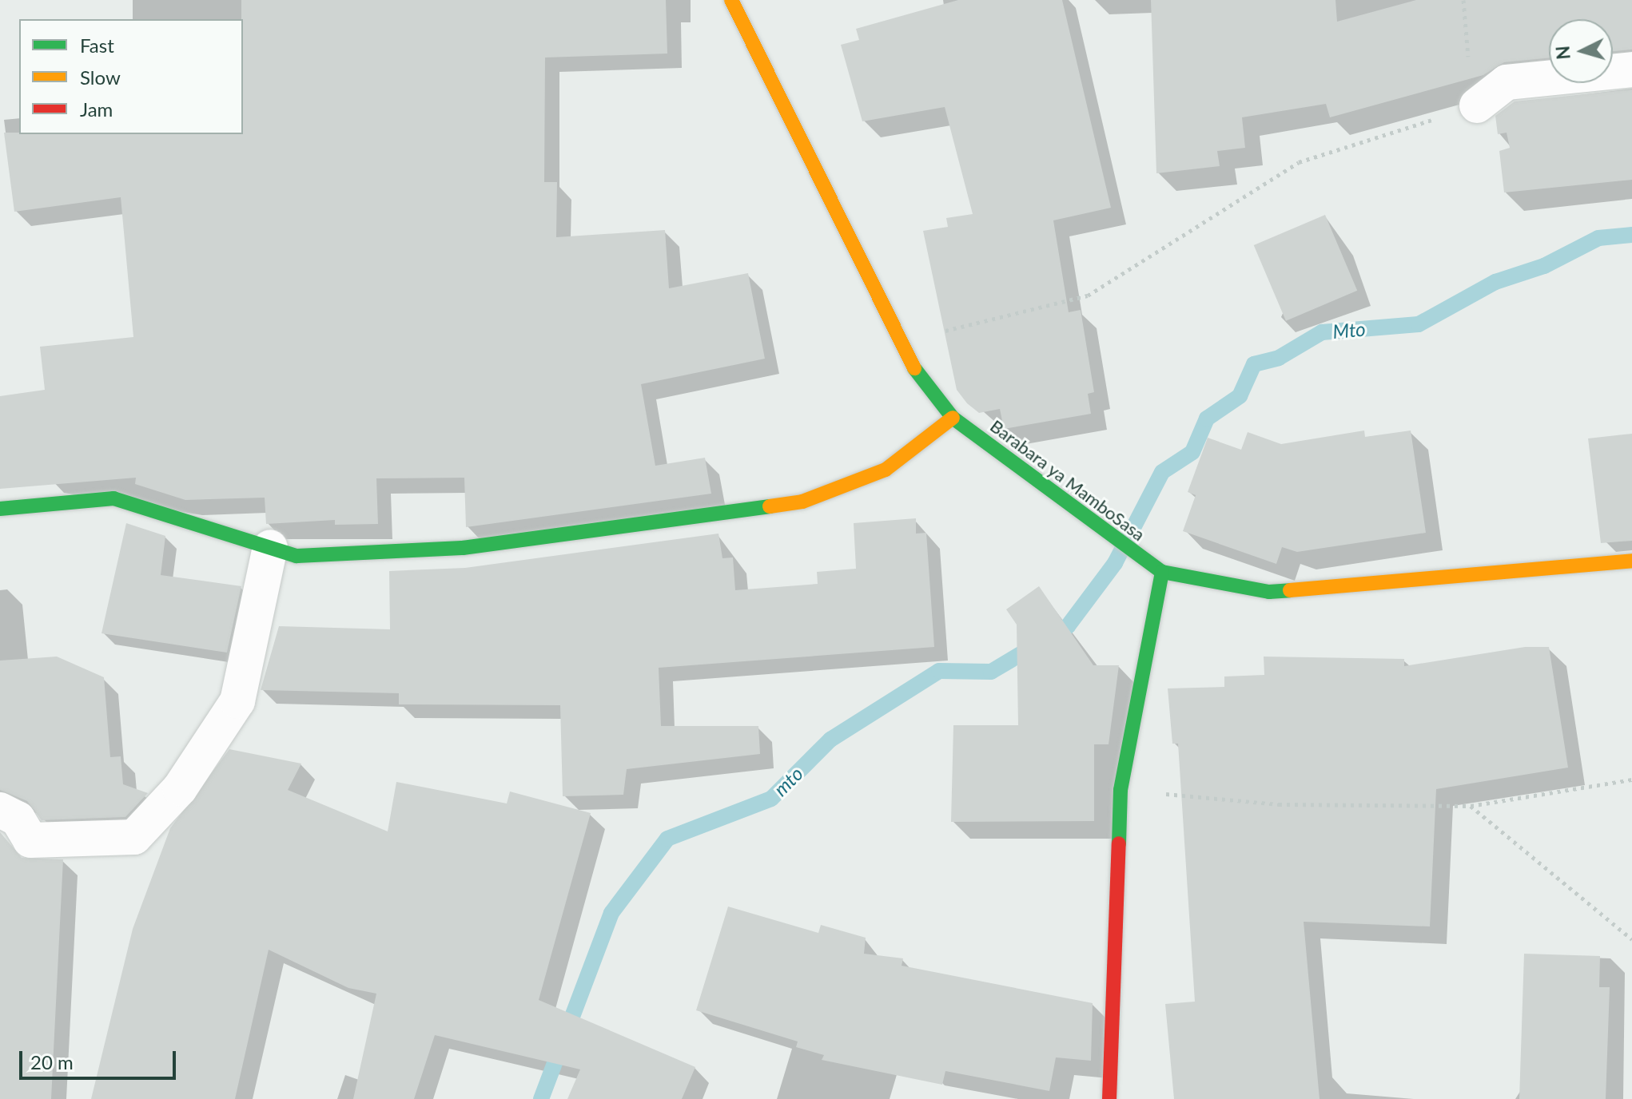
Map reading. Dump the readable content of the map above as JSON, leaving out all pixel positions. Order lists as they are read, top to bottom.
{
  "streets": {
    "street": ["Barabara ya MamboSasa"]
  },
  "water": ["Mto", "mto"],
  "legend": ["Fast", "Slow", "Jam"],
  "scale_bar": "20 m",
  "north": "left"
}
